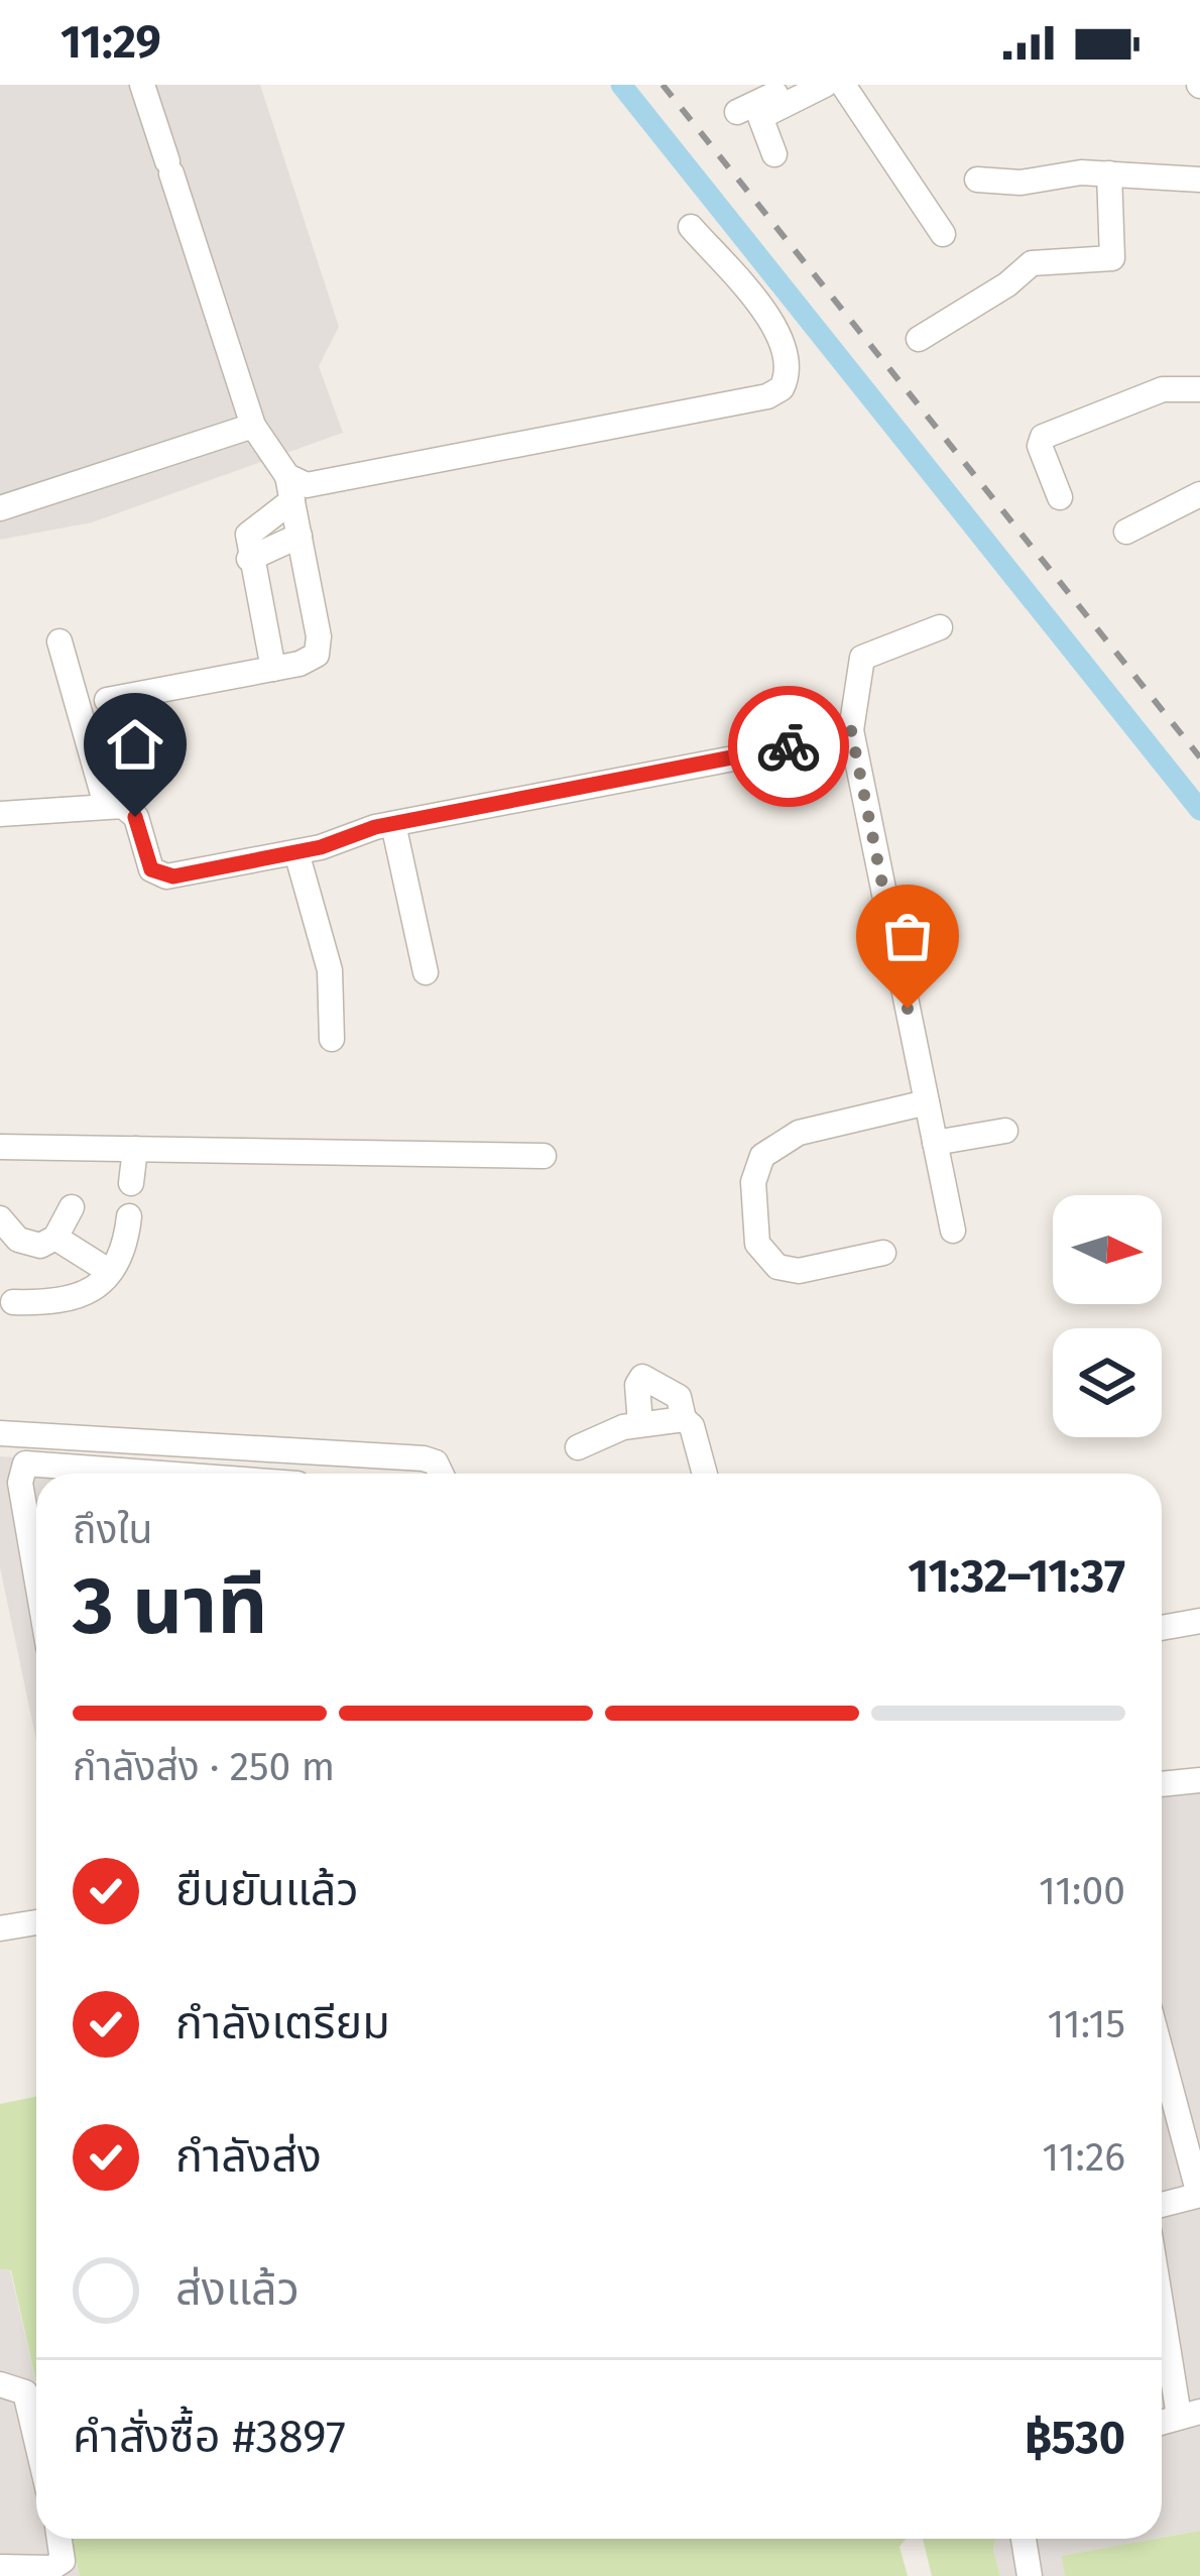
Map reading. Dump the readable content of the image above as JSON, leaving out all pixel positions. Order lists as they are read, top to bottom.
{
  "north": "right",
  "page": {
    "status": "11:29",
    "heading": ["3 นาที", "ถึงใน", "11:32–11:37"],
    "panel": ["คำสั่งซื้อ #3897", "฿530"],
    "bar": "กำลังส่ง · 250 m",
    "list": [
      ["ยืนยันแล้ว", "11:00"],
      ["กำลังเตรียม", "11:15"],
      ["กำลังส่ง", "11:26"],
      "ส่งแล้ว"
    ]
  }
}
